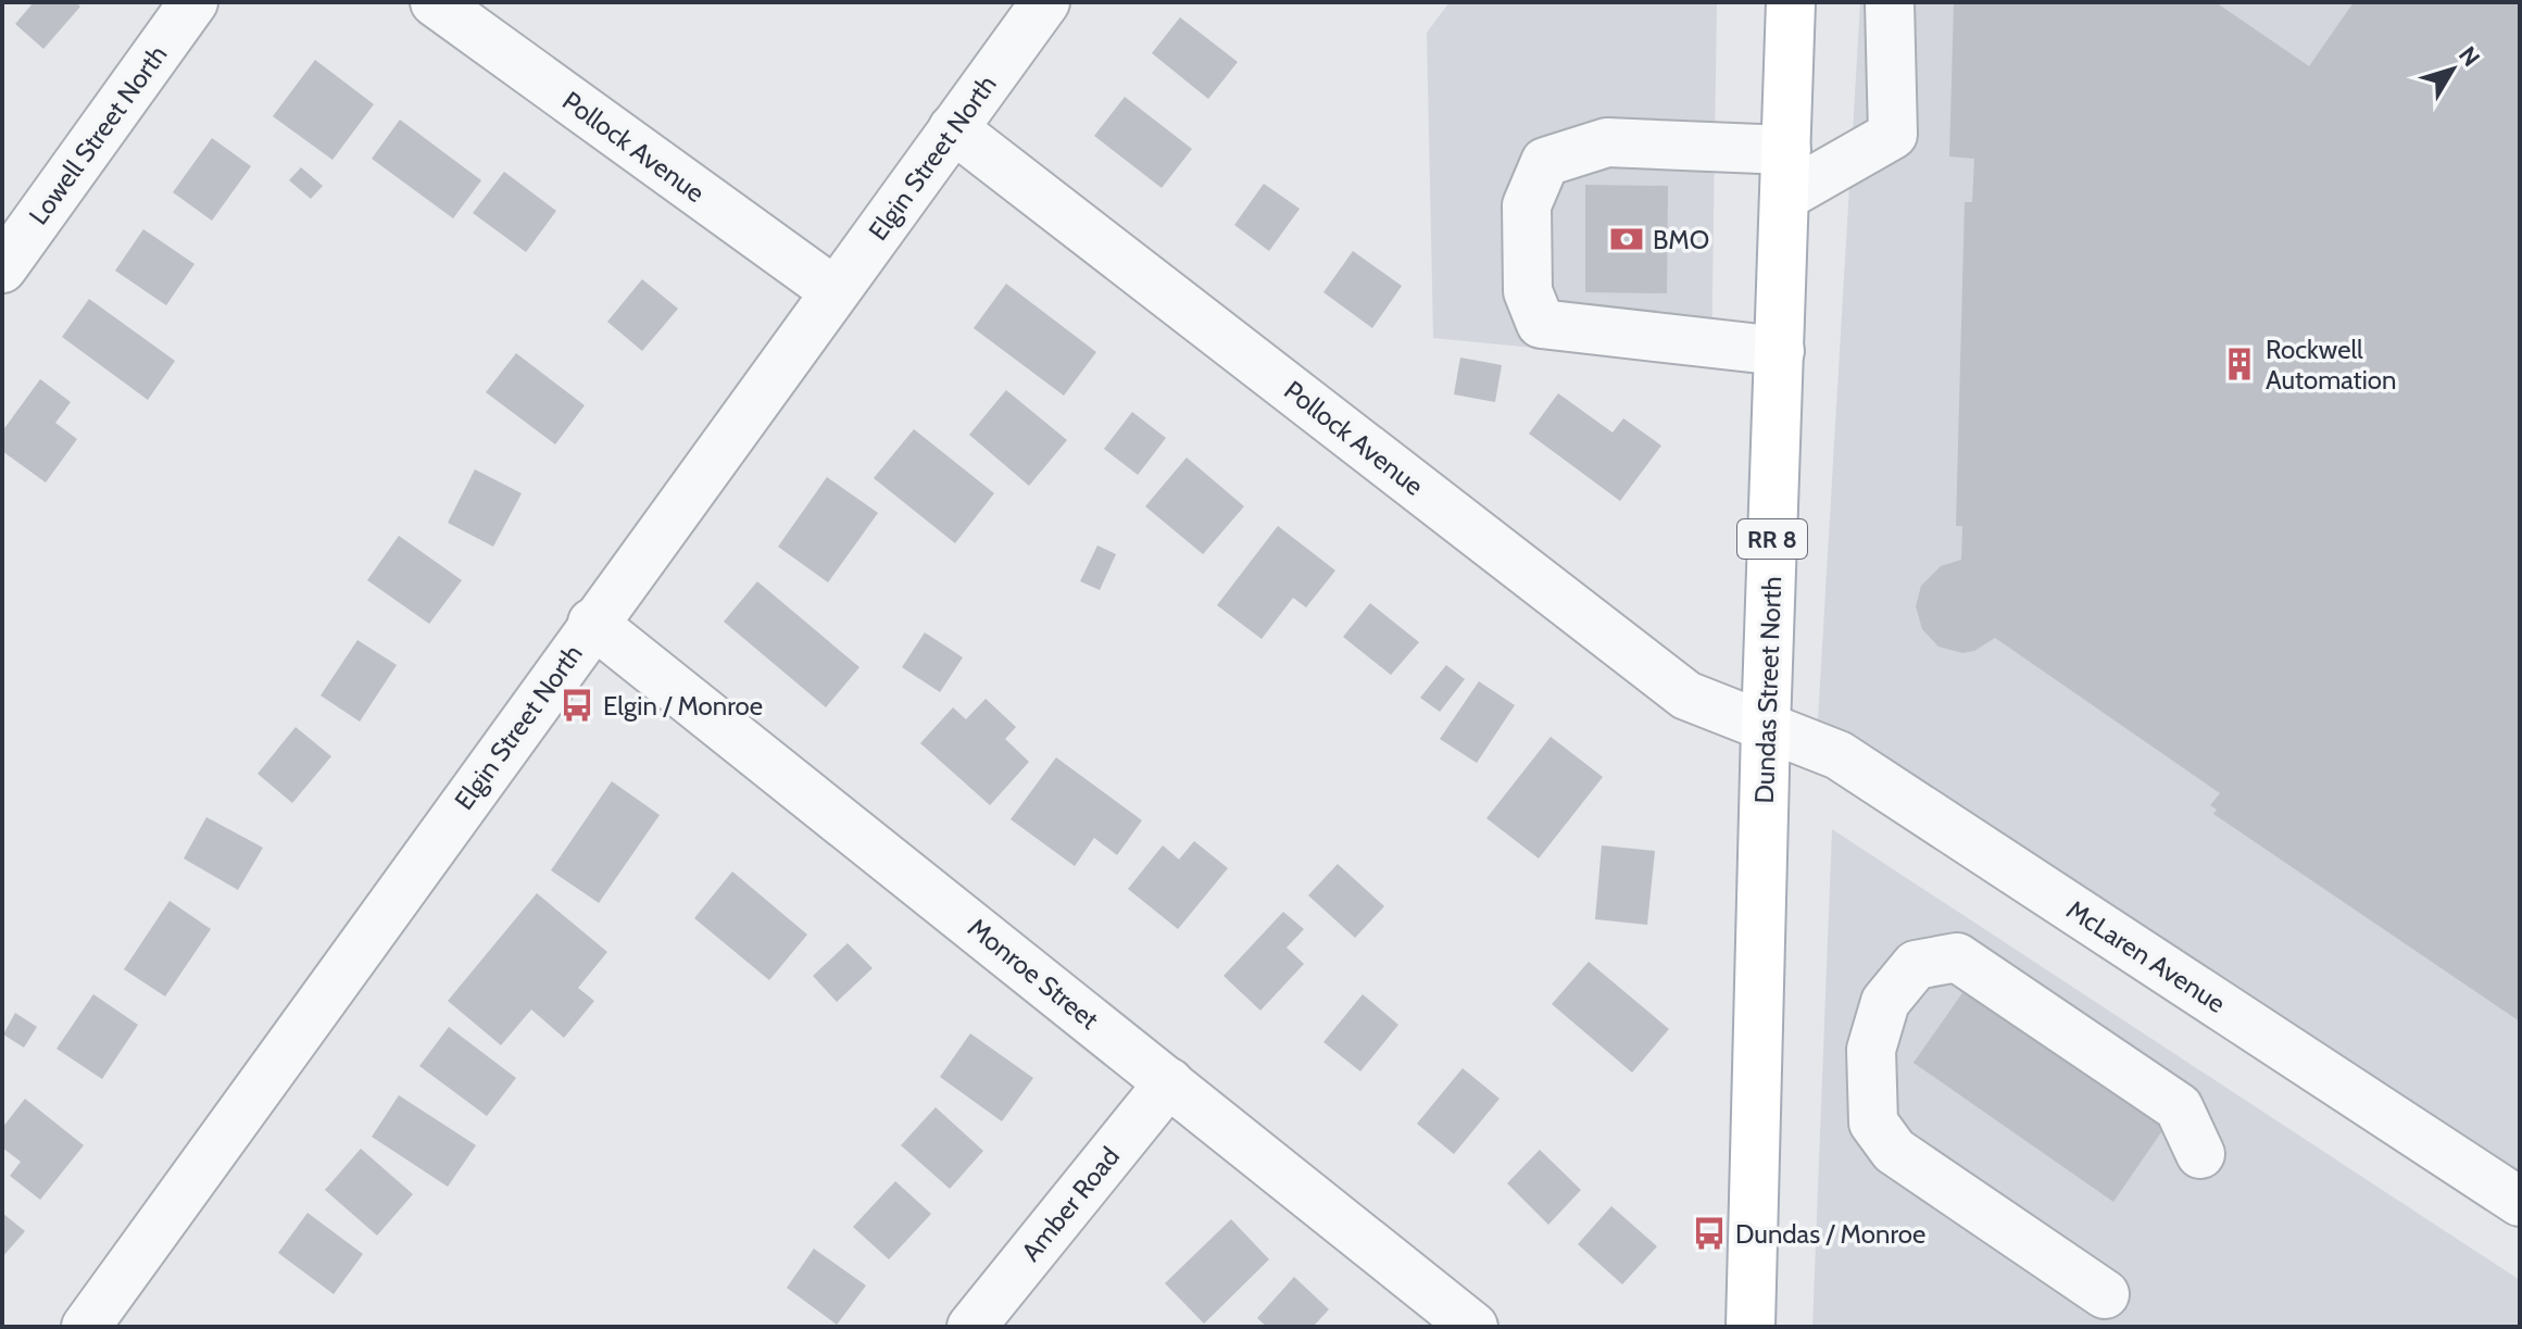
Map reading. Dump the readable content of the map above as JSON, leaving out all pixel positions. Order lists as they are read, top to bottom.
{
  "streets": {
    "main road": ["RR 8", "Dundas Street North"],
    "street": [
      "Lowell Street North",
      "Pollock Avenue",
      "Elgin Street North",
      "McLaren Avenue",
      "Monroe Street",
      "Amber Road"
    ]
  },
  "crossings": [
    ["Pollock Avenue", "Elgin Street North"],
    ["Pollock Avenue", "Dundas Street North"],
    ["Pollock Avenue", "McLaren Avenue"],
    ["Elgin Street North", "Monroe Street"],
    ["Dundas Street North", "McLaren Avenue"],
    ["Monroe Street", "Amber Road"]
  ],
  "places": {
    "bank": ["BMO"],
    "building": ["Rockwell Automation"],
    "bus stop": ["Elgin / Monroe", "Dundas / Monroe"]
  },
  "north": "top right"
}
